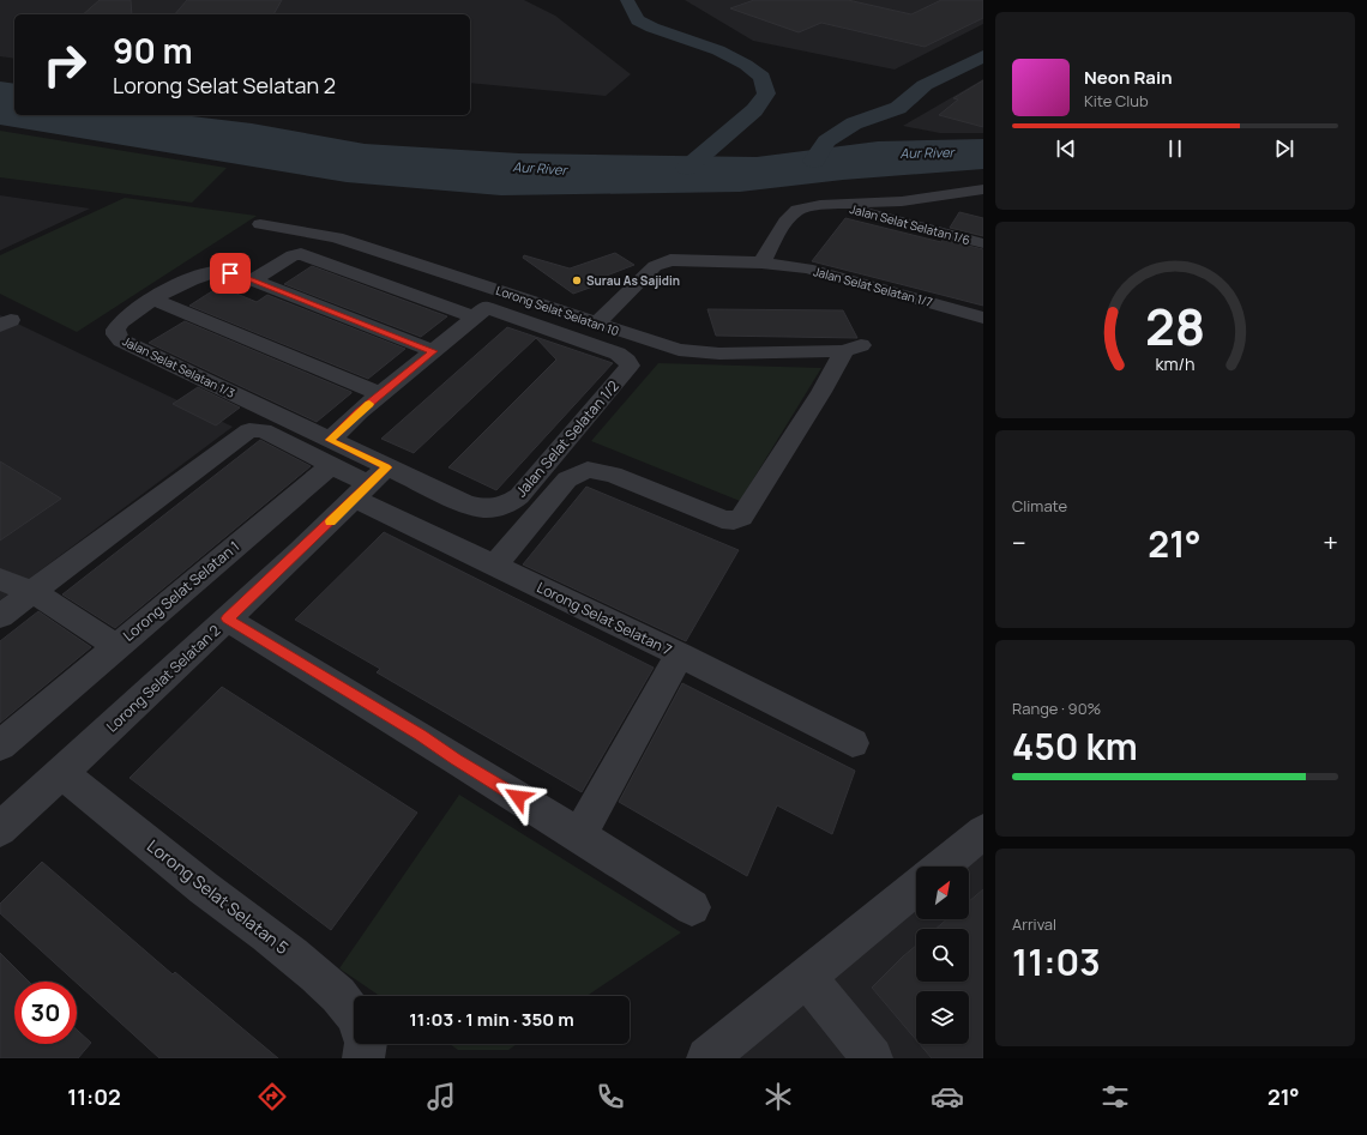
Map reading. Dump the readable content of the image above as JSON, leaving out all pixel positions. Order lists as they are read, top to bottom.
{
  "streets": {
    "street": [
      "Jalan Selat Selatan 1/6",
      "Jalan Selat Selatan 1/7",
      "Lorong Selat Selatan 10",
      "Jalan Selat Selatan 1/3",
      "Jalan Selat Selatan 1/2",
      "Lorong Selat Selatan 1",
      "Lorong Selat Selatan 7",
      "Lorong Selat Selatan 2",
      "Lorong Selat Selatan 5"
    ]
  },
  "crossings": [
    ["Jalan Selat Selatan 1/7", "Lorong Selat Selatan 10"],
    ["Lorong Selat Selatan 10", "Lorong Selat Selatan 1"],
    ["Lorong Selat Selatan 10", "Lorong Selat Selatan 7"],
    ["Jalan Selat Selatan 1/3", "Lorong Selat Selatan 1"],
    ["Jalan Selat Selatan 1/2", "Lorong Selat Selatan 1"],
    ["Jalan Selat Selatan 1/2", "Lorong Selat Selatan 7"],
    ["Jalan Selat Selatan 1/2", "Lorong Selat Selatan 2"],
    ["Lorong Selat Selatan 7", "Lorong Selat Selatan 2"],
    ["Lorong Selat Selatan 2", "Lorong Selat Selatan 5"]
  ],
  "water": ["Aur River"],
  "places": ["Surau As Sajidin"],
  "north": "top right",
  "page": {
    "turn": ["90 m", "Lorong Selat Selatan 2"],
    "song": ["Neon Rain", "Kite Club"],
    "tile": [
      "Climate",
      ["Range · 90%", "450 km"],
      ["Arrival", "11:03"]
    ],
    "heat": ["−", "21°", "+"],
    "limit": "30",
    "trip": "11:03 · 1 min · 350 m",
    "tabs": ["11:02", "21°"],
    "gauge": ["28", "km/h"]
  }
}
